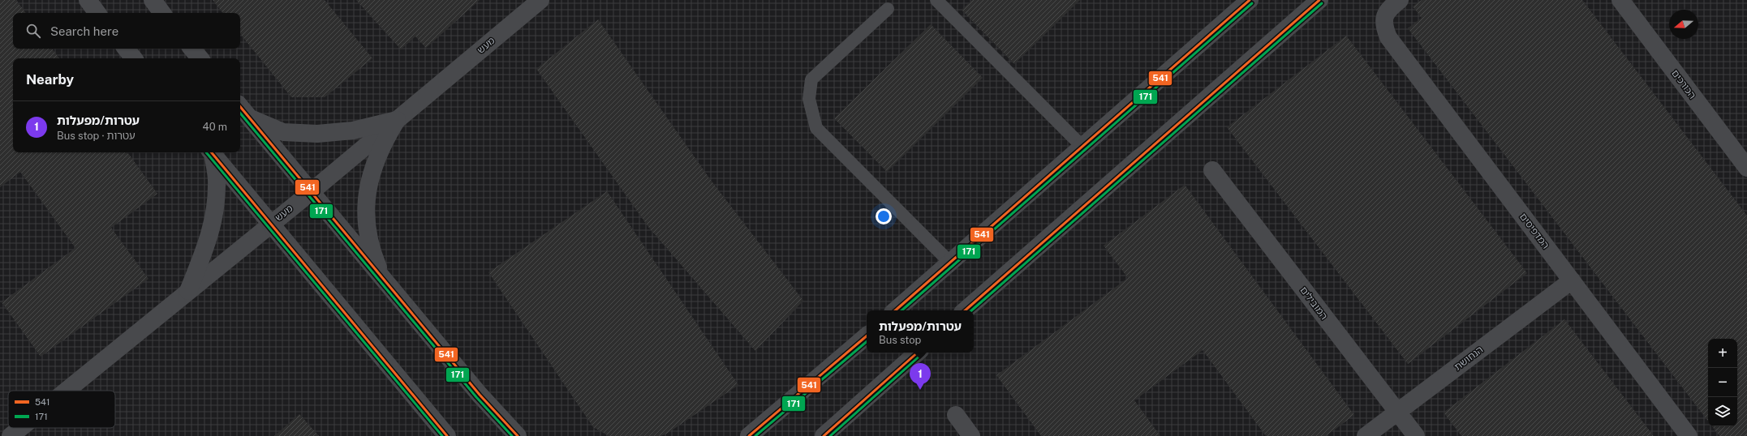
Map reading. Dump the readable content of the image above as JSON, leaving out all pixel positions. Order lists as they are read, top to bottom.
{
  "streets": {
    "street": [
      "מעש",
      "הכורכים",
      "המדפיסים",
      "המובילים",
      "הנחושת"
    ]
  },
  "crossings": [
    ["המדפיסים", "הנחושת"],
    ["המובילים", "הנחושת"]
  ],
  "lines": ["transit line 541", "transit line 171"],
  "legend": ["541", "171"],
  "north": "left",
  "page": {
    "search": "Search here",
    "heading": "Nearby",
    "list": [
      {
        "mark": "1",
        "name": "עטרות/מפעלות",
        "note": "Bus stop · עטרות",
        "value": "40 m"
      }
    ],
    "popup": ["עטרות/מפעלות", "Bus stop"],
    "map_buttons": ["+", "−"],
    "pins": "1"
  }
}
